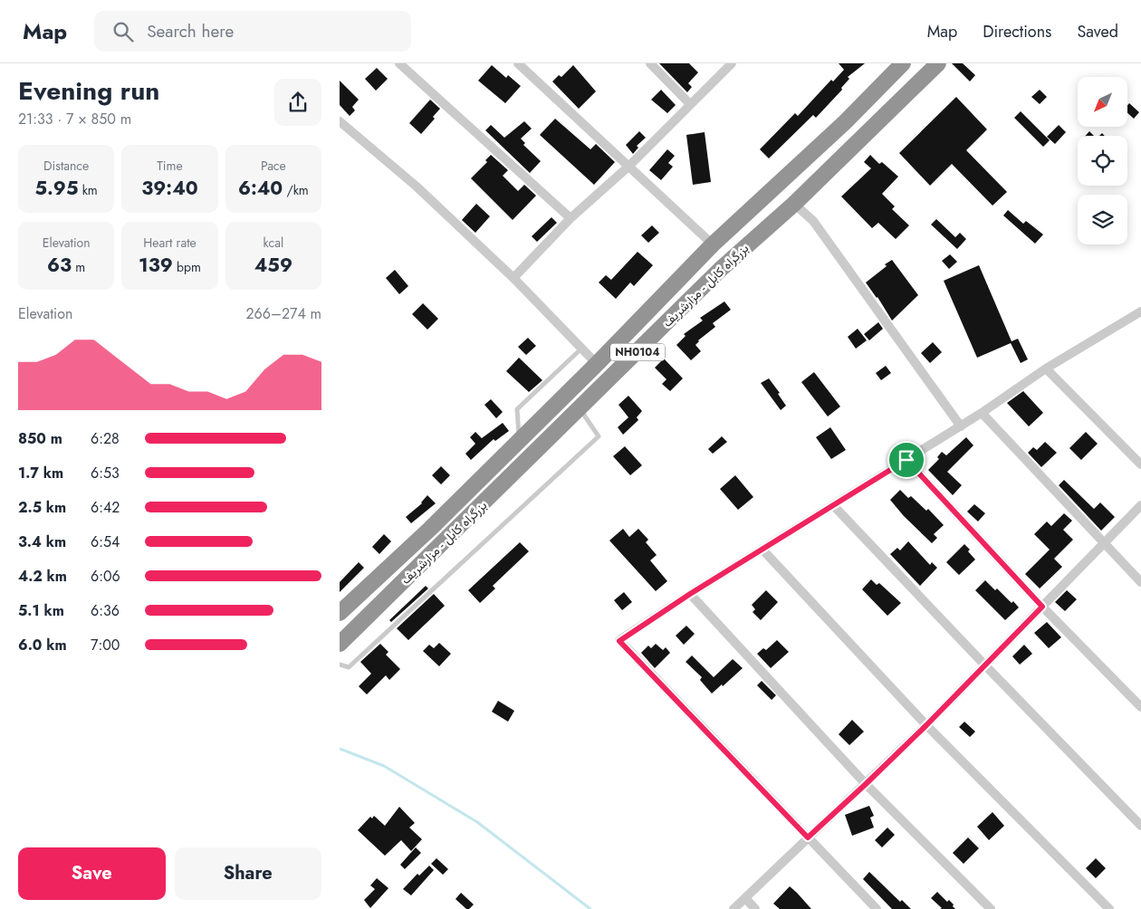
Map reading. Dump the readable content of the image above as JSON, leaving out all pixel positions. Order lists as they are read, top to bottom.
{
  "streets": {
    "highway": ["بزرگراه کابل - مزارشریف", "NH0104"]
  },
  "north": "bottom left",
  "page": {
    "header": "Map",
    "search": "Search here",
    "nav": ["Map", "Directions", "Saved"],
    "heading": ["Evening run", "21:33 · 7 × 850 m"],
    "stats": [
      ["Distance", "5.95 km"],
      ["Time", "39:40"],
      ["Pace", "6:40 /km"],
      ["Elevation", "63 m"],
      ["Heart rate", "139 bpm"],
      ["kcal", "459"]
    ],
    "chart": ["Elevation", "266–274 m"],
    "list": [
      {
        "name": "850 m",
        "note": "6:28"
      },
      {
        "name": "1.7 km",
        "note": "6:53"
      },
      {
        "name": "2.5 km",
        "note": "6:42"
      },
      {
        "name": "3.4 km",
        "note": "6:54"
      },
      {
        "name": "4.2 km",
        "note": "6:06"
      },
      {
        "name": "5.1 km",
        "note": "6:36"
      },
      {
        "name": "6.0 km",
        "note": "7:00"
      }
    ],
    "buttons": ["Save", "Share"]
  }
}
